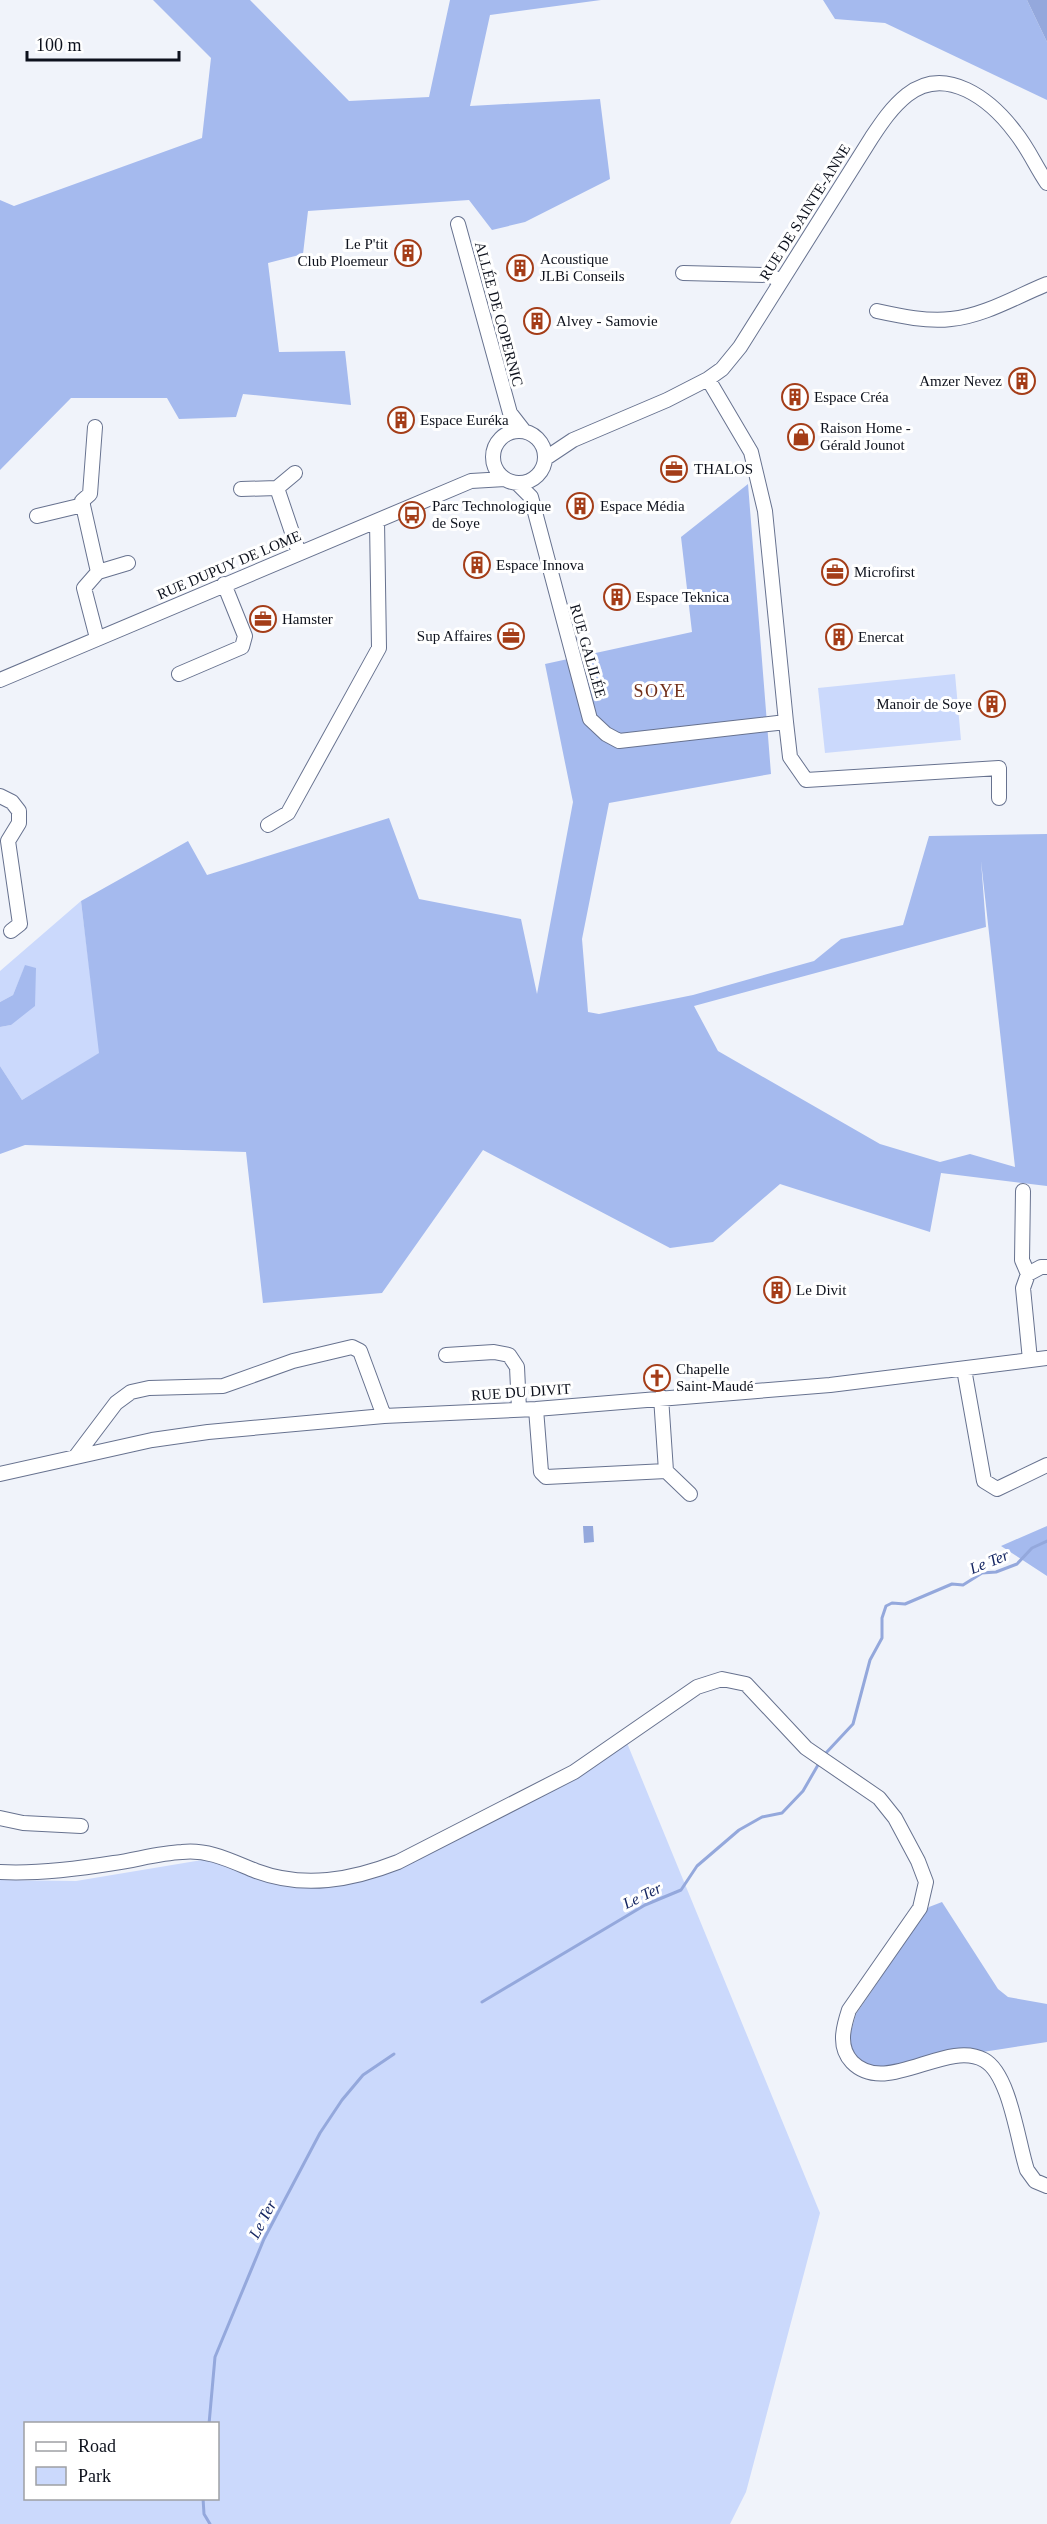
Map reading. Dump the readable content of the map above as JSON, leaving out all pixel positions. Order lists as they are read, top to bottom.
{
  "streets": {
    "street": [
      "RUE DE SAINTE-ANNE",
      "ALLÉE DE COPERNIC",
      "RUE DUPUY DE LOME",
      "RUE GALILÉE",
      "RUE DU DIVIT"
    ]
  },
  "crossings": [
    ["RUE DE SAINTE-ANNE", "ALLÉE DE COPERNIC"],
    ["RUE DE SAINTE-ANNE", "RUE DUPUY DE LOME"],
    ["RUE DE SAINTE-ANNE", "RUE GALILÉE"],
    ["ALLÉE DE COPERNIC", "RUE DUPUY DE LOME"],
    ["ALLÉE DE COPERNIC", "RUE GALILÉE"],
    ["RUE DUPUY DE LOME", "RUE GALILÉE"]
  ],
  "districts": ["SOYE"],
  "water": ["Le Ter"],
  "places": {
    "building": [
      "Le P'tit Club Ploemeur",
      "Acoustique JLBi Conseils",
      "Alvey - Samovie",
      "Amzer Nevez",
      "Espace Créa",
      "Espace Euréka",
      "Espace Média",
      "Espace Innova",
      "Espace Teknica",
      "Enercat",
      "Manoir de Soye",
      "Le Divit"
    ],
    "shop": ["Raison Home - Gérald Jounot"],
    "office": [
      "THALOS",
      "Microfirst",
      "Hamster",
      "Sup Affaires"
    ],
    "bus stop": ["Parc Technologique de Soye"],
    "church": ["Chapelle Saint-Maudé"]
  },
  "legend": ["Road", "Park"],
  "scale_bar": "100 m"
}
